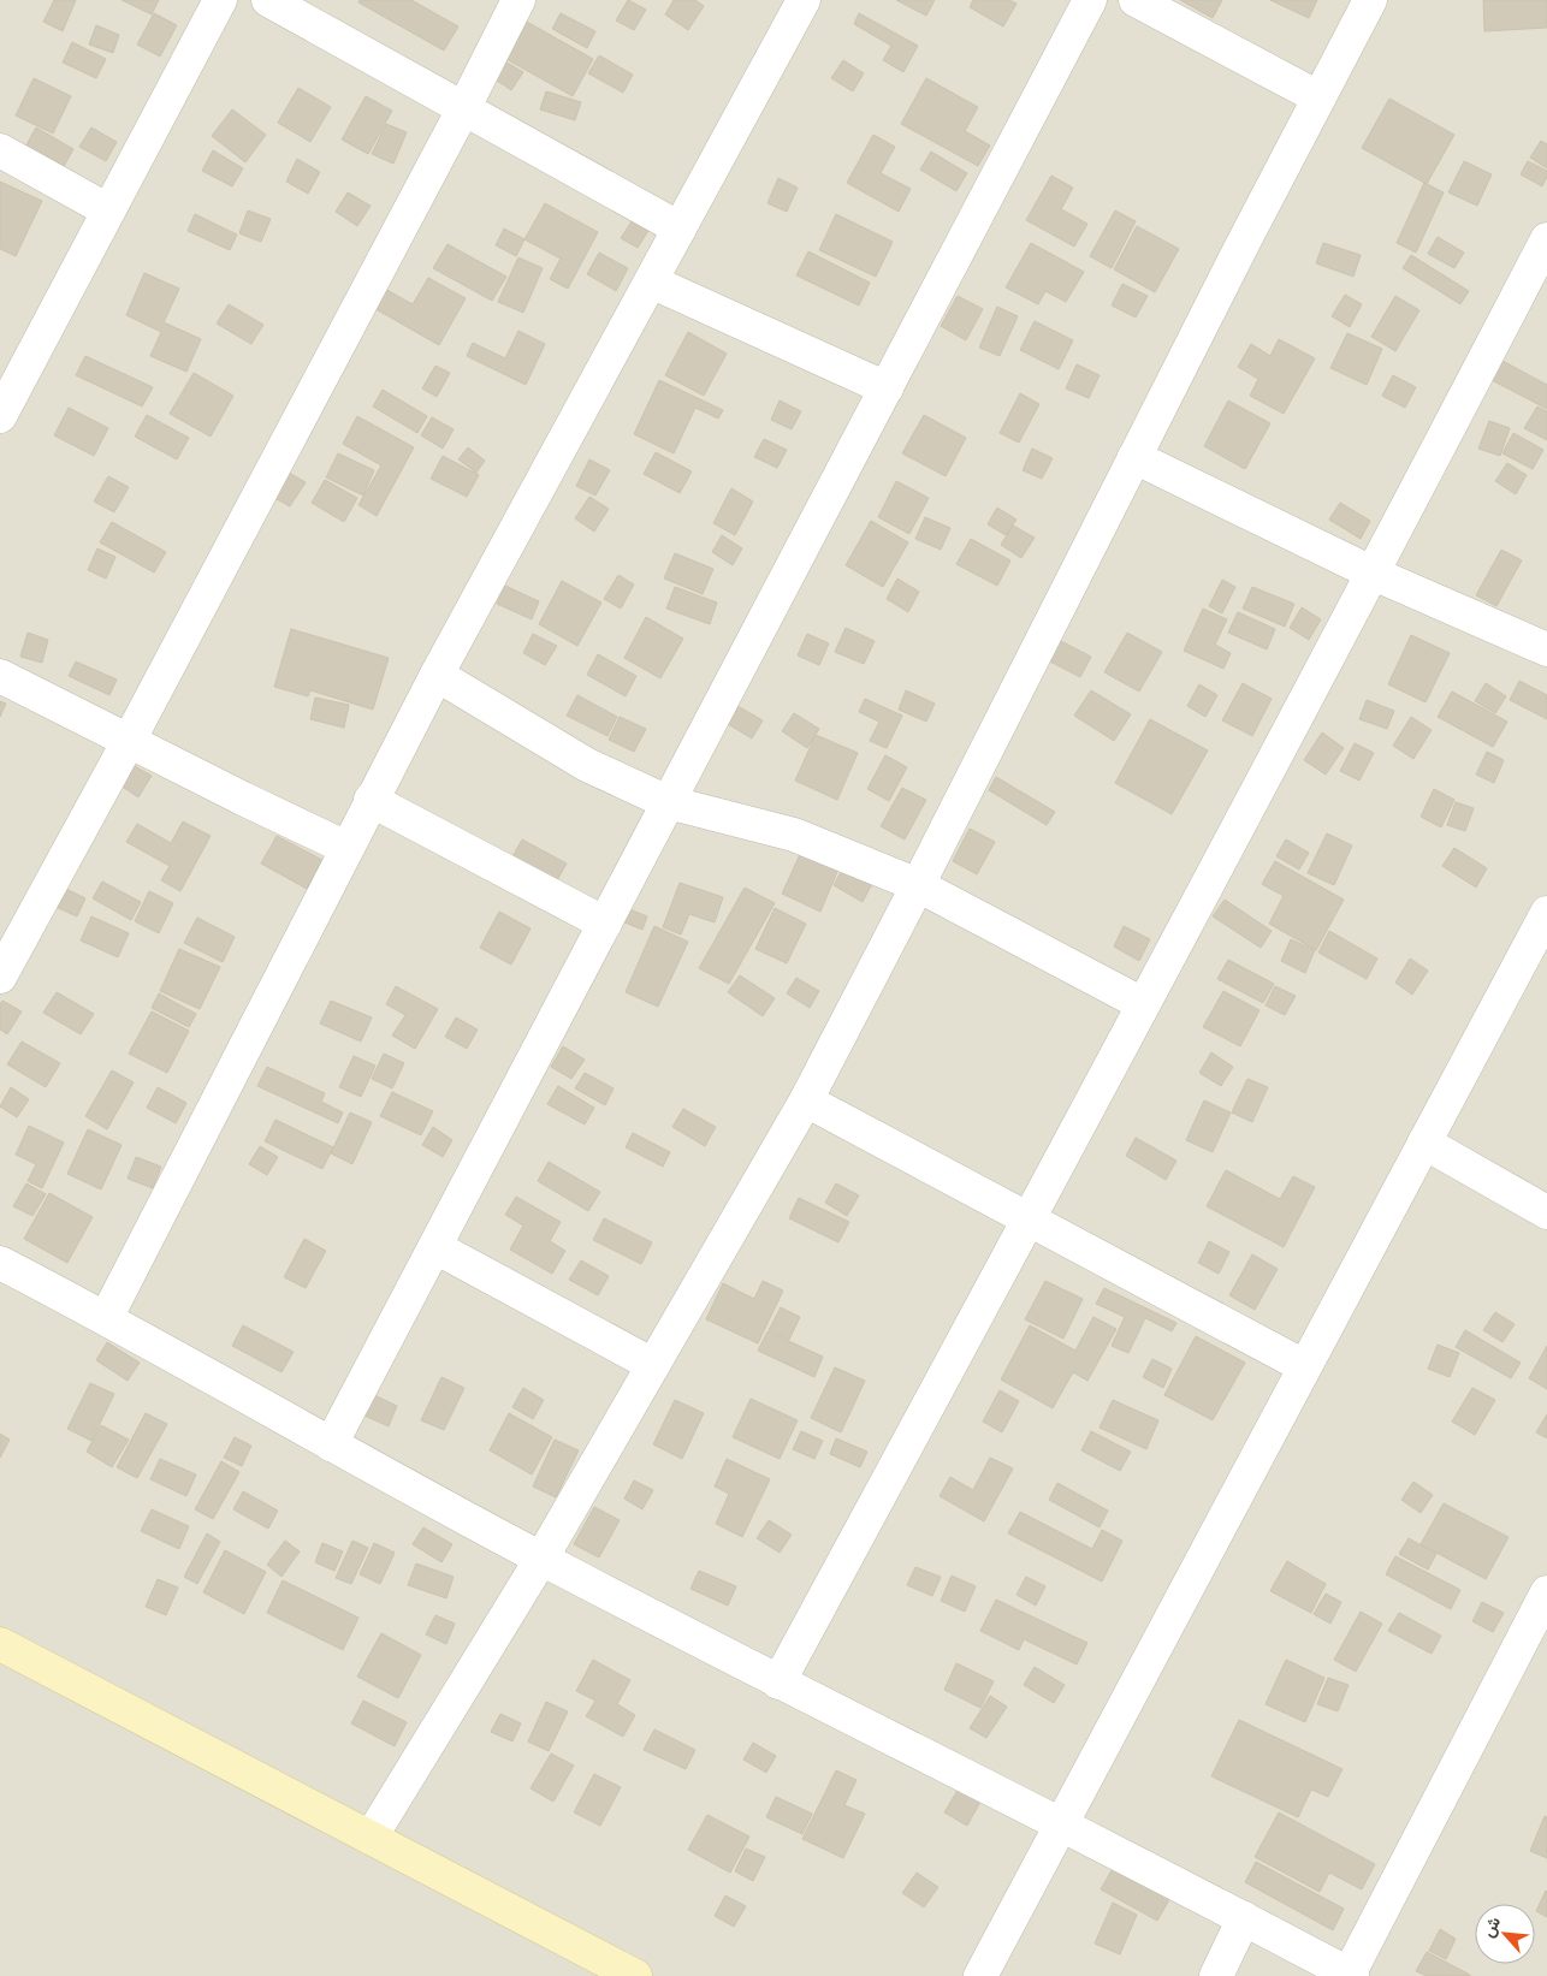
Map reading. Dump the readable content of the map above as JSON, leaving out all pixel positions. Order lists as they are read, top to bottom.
{
  "north": "top left"
}
